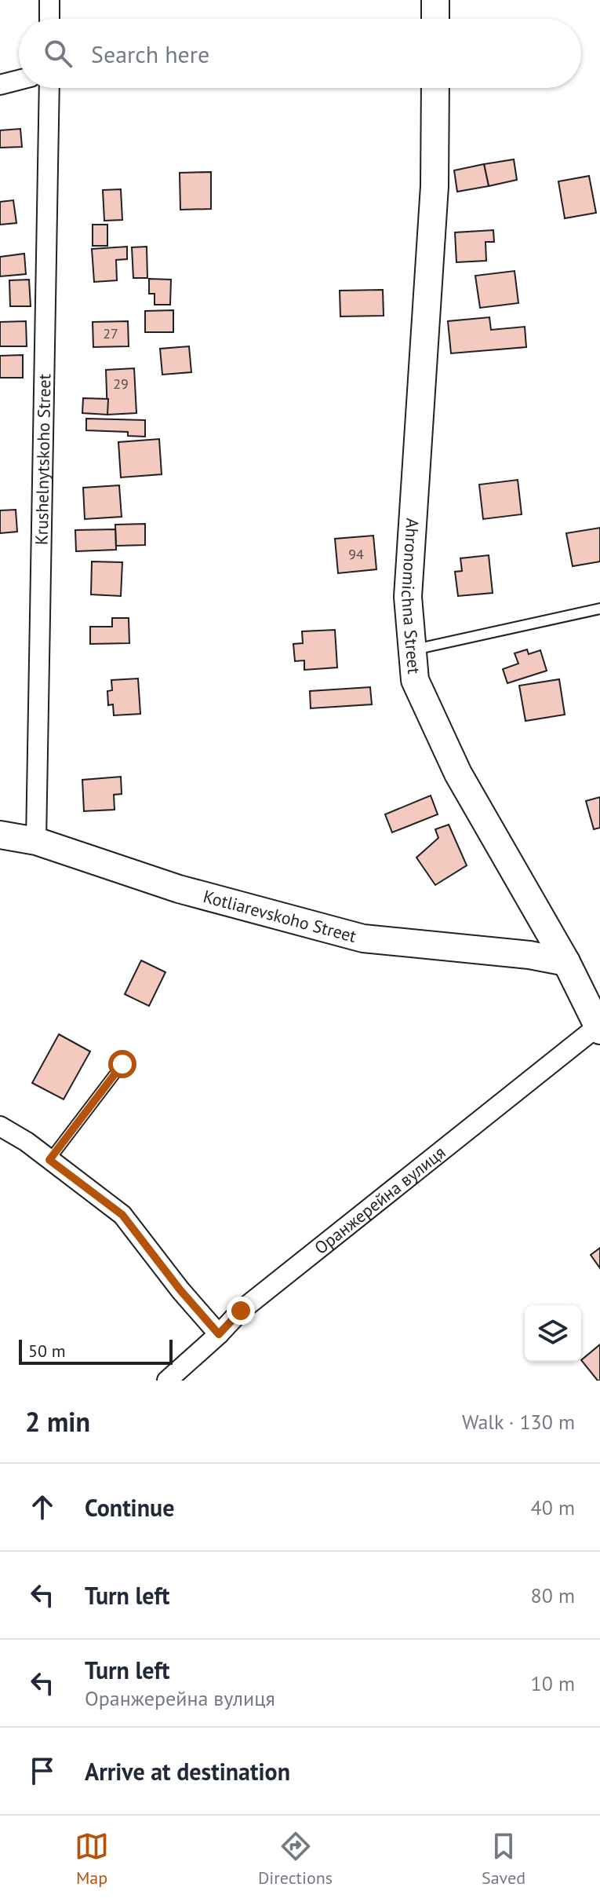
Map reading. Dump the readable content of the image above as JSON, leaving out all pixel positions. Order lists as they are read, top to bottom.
{
  "streets": {
    "street": [
      "Krushelnytskoho Street",
      "Ahronomichna Street",
      "Kotliarevskoho Street",
      "Оранжерейна вулиця"
    ]
  },
  "crossings": [
    ["Krushelnytskoho Street", "Kotliarevskoho Street"],
    ["Ahronomichna Street", "Kotliarevskoho Street"],
    ["Ahronomichna Street", "Оранжерейна вулиця"]
  ],
  "house_numbers": ["27", "29", "94"],
  "scale_bar": "50 m",
  "page": {
    "search": "Search here",
    "scale": "50 m",
    "heading": ["2 min", "Walk · 130 m"],
    "list": [
      ["Continue", "40 m"],
      ["Turn left", "80 m"],
      ["Turn left", "Оранжерейна вулиця", "10 m"],
      "Arrive at destination"
    ],
    "nav": ["Map", "Directions", "Saved"]
  }
}
